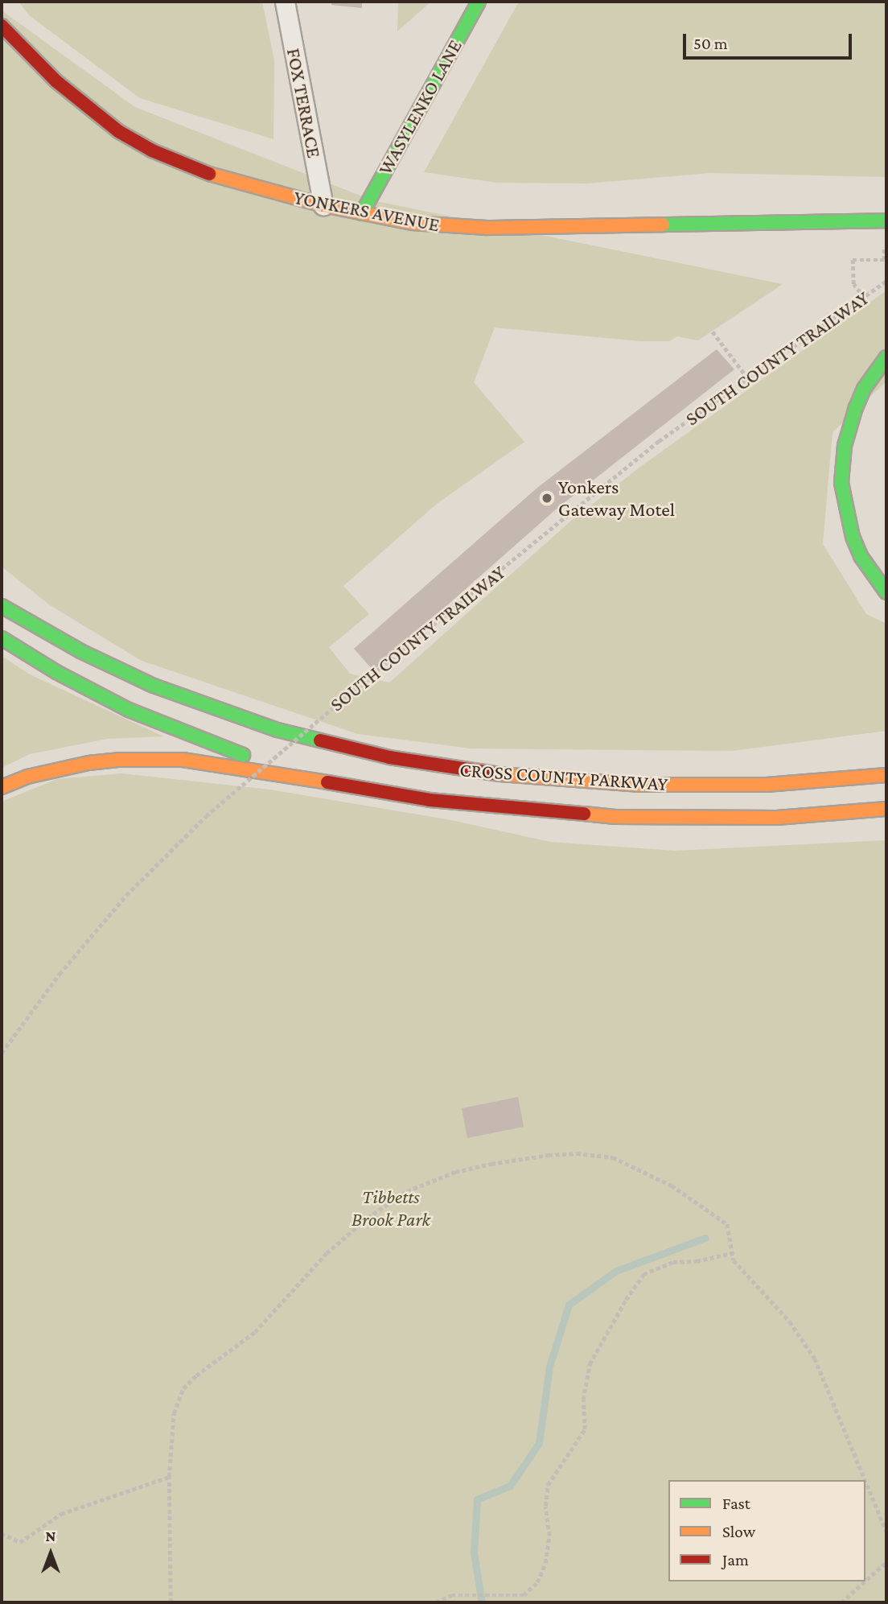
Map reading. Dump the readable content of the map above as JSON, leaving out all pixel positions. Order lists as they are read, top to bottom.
{
  "streets": {
    "main road": ["WASYLENKO LANE", "YONKERS AVENUE", "CROSS COUNTY PARKWAY"],
    "street": ["FOX TERRACE"],
    "path": ["SOUTH COUNTY TRAILWAY"]
  },
  "crossings": [
    ["FOX TERRACE", "YONKERS AVENUE"],
    ["WASYLENKO LANE", "YONKERS AVENUE"]
  ],
  "parks": ["Tibbetts Brook Park"],
  "places": ["Yonkers Gateway Motel"],
  "legend": ["Fast", "Slow", "Jam"],
  "scale_bar": "50 m",
  "north": "top"
}
